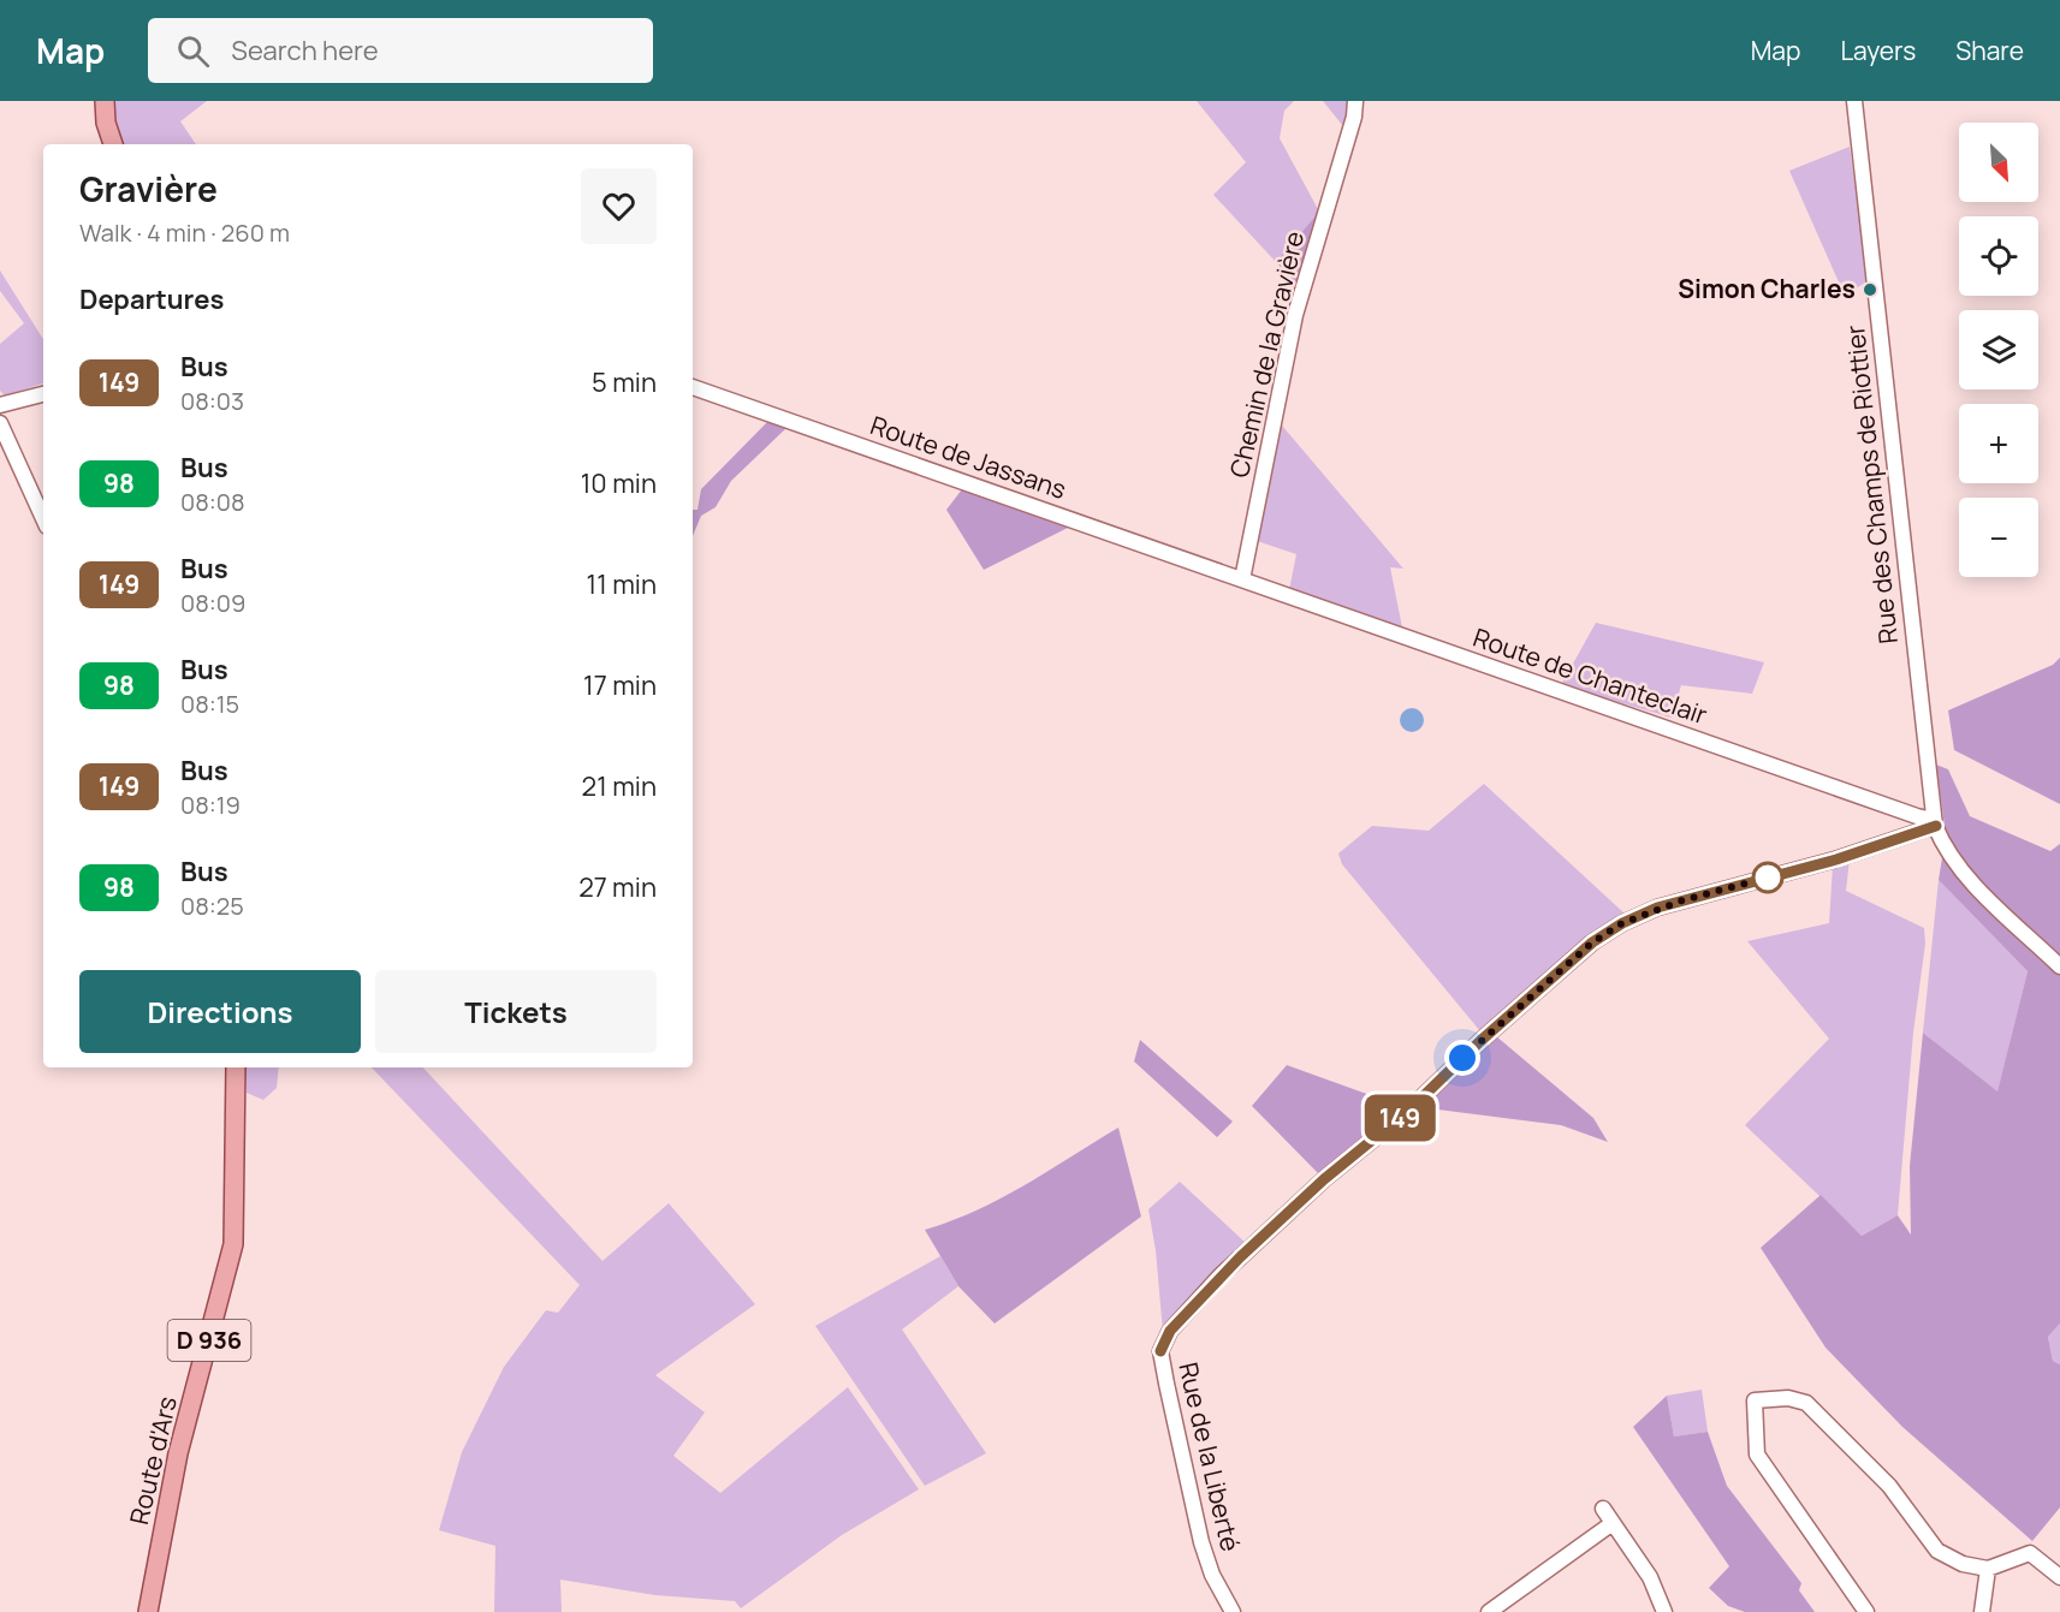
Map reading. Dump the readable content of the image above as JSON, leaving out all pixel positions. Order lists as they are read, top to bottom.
{
  "streets": {
    "main road": ["D 936", "Route d'Ars"],
    "street": [
      "Chemin de la Gravière",
      "Route de Jassans",
      "Rue des Champs de Riottier",
      "Route de Chanteclair",
      "Rue de la Liberté"
    ]
  },
  "crossings": [
    ["Chemin de la Gravière", "Route de Jassans"],
    ["Chemin de la Gravière", "Route de Chanteclair"],
    ["Route de Jassans", "Route de Chanteclair"],
    ["Rue des Champs de Riottier", "Route de Chanteclair"],
    ["Rue des Champs de Riottier", "Rue de la Liberté"],
    ["Route de Chanteclair", "Rue de la Liberté"]
  ],
  "places": ["Simon Charles"],
  "lines": ["bus line 149"],
  "north": "bottom right",
  "page": {
    "header": "Map",
    "search": "Search here",
    "nav": ["Map", "Layers", "Share"],
    "on_map": "149",
    "map_buttons": ["+", "−"],
    "heading": [
      ["Gravière", "Walk · 4 min · 260 m"],
      "Departures"
    ],
    "list": [
      {
        "mark": "149",
        "name": "Bus",
        "note": "08:03",
        "value": "5 min"
      },
      {
        "mark": "98",
        "name": "Bus",
        "note": "08:08",
        "value": "10 min"
      },
      {
        "mark": "149",
        "name": "Bus",
        "note": "08:09",
        "value": "11 min"
      },
      {
        "mark": "98",
        "name": "Bus",
        "note": "08:15",
        "value": "17 min"
      },
      {
        "mark": "149",
        "name": "Bus",
        "note": "08:19",
        "value": "21 min"
      },
      {
        "mark": "98",
        "name": "Bus",
        "note": "08:25",
        "value": "27 min"
      }
    ],
    "buttons": ["Directions", "Tickets"]
  }
}
